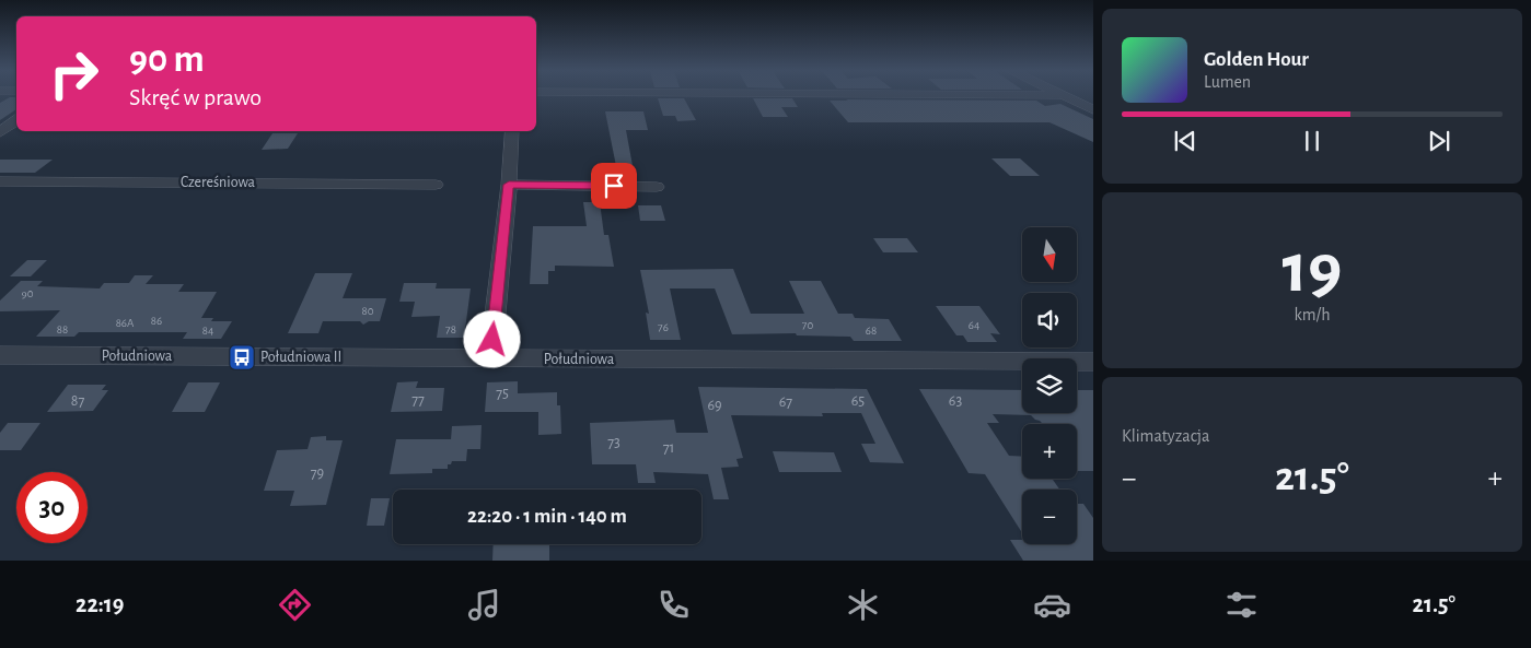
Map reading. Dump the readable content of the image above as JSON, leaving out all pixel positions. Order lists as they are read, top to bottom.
{
  "streets": {
    "street": ["Czereśniowa", "Południowa"]
  },
  "places": {
    "bus stop": ["Południowa II"]
  },
  "house_numbers": [
    "90",
    "80",
    "86",
    "86A",
    "70",
    "64",
    "76",
    "88",
    "78",
    "84",
    "68",
    "75",
    "77",
    "87",
    "65",
    "63",
    "67",
    "69",
    "73",
    "71",
    "79"
  ],
  "north": "bottom",
  "page": {
    "turn": ["90 m", "Skręć w prawo"],
    "song": ["Golden Hour", "Lumen"],
    "tile": [
      ["19", "km/h"],
      "Klimatyzacja"
    ],
    "map_buttons": ["+", "−"],
    "heat": ["−", "21.5°", "+"],
    "limit": "30",
    "trip": "22:20 · 1 min · 140 m",
    "tabs": ["22:19", "21.5°"]
  }
}
